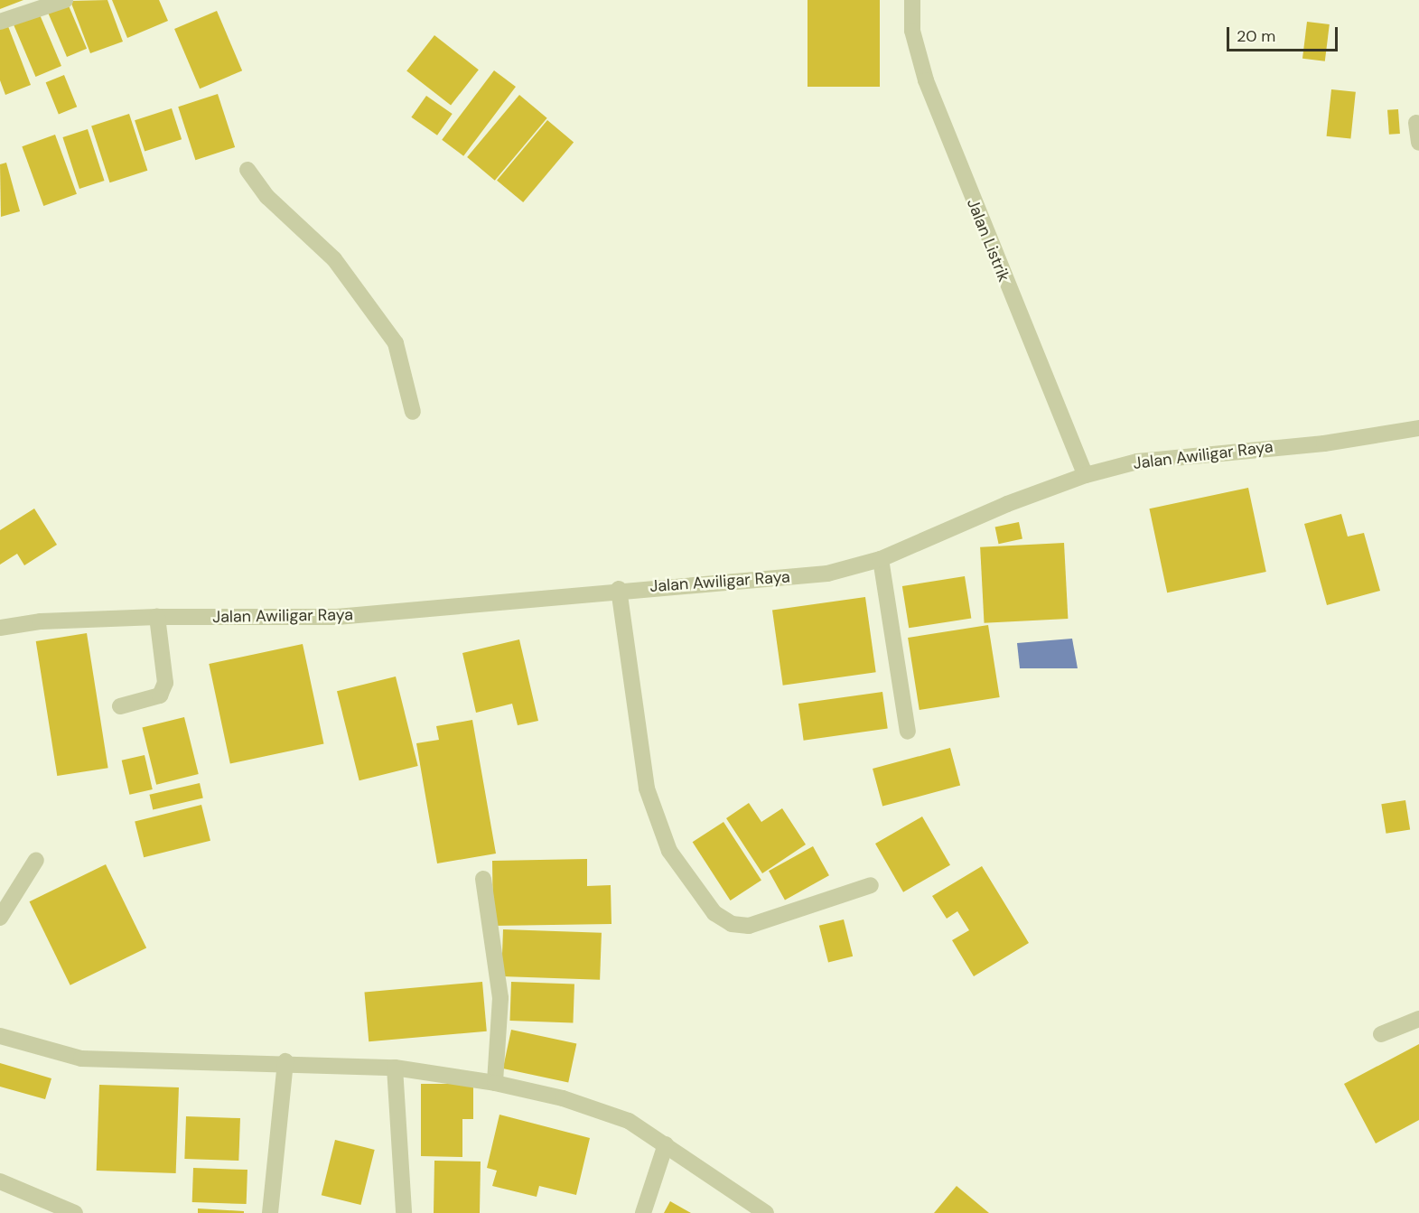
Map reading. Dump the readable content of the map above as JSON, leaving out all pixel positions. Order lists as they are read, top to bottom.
{
  "streets": {
    "street": ["Jalan Listrik", "Jalan Awiligar Raya"]
  },
  "crossings": [
    ["Jalan Listrik", "Jalan Awiligar Raya"]
  ],
  "scale_bar": "20 m"
}
